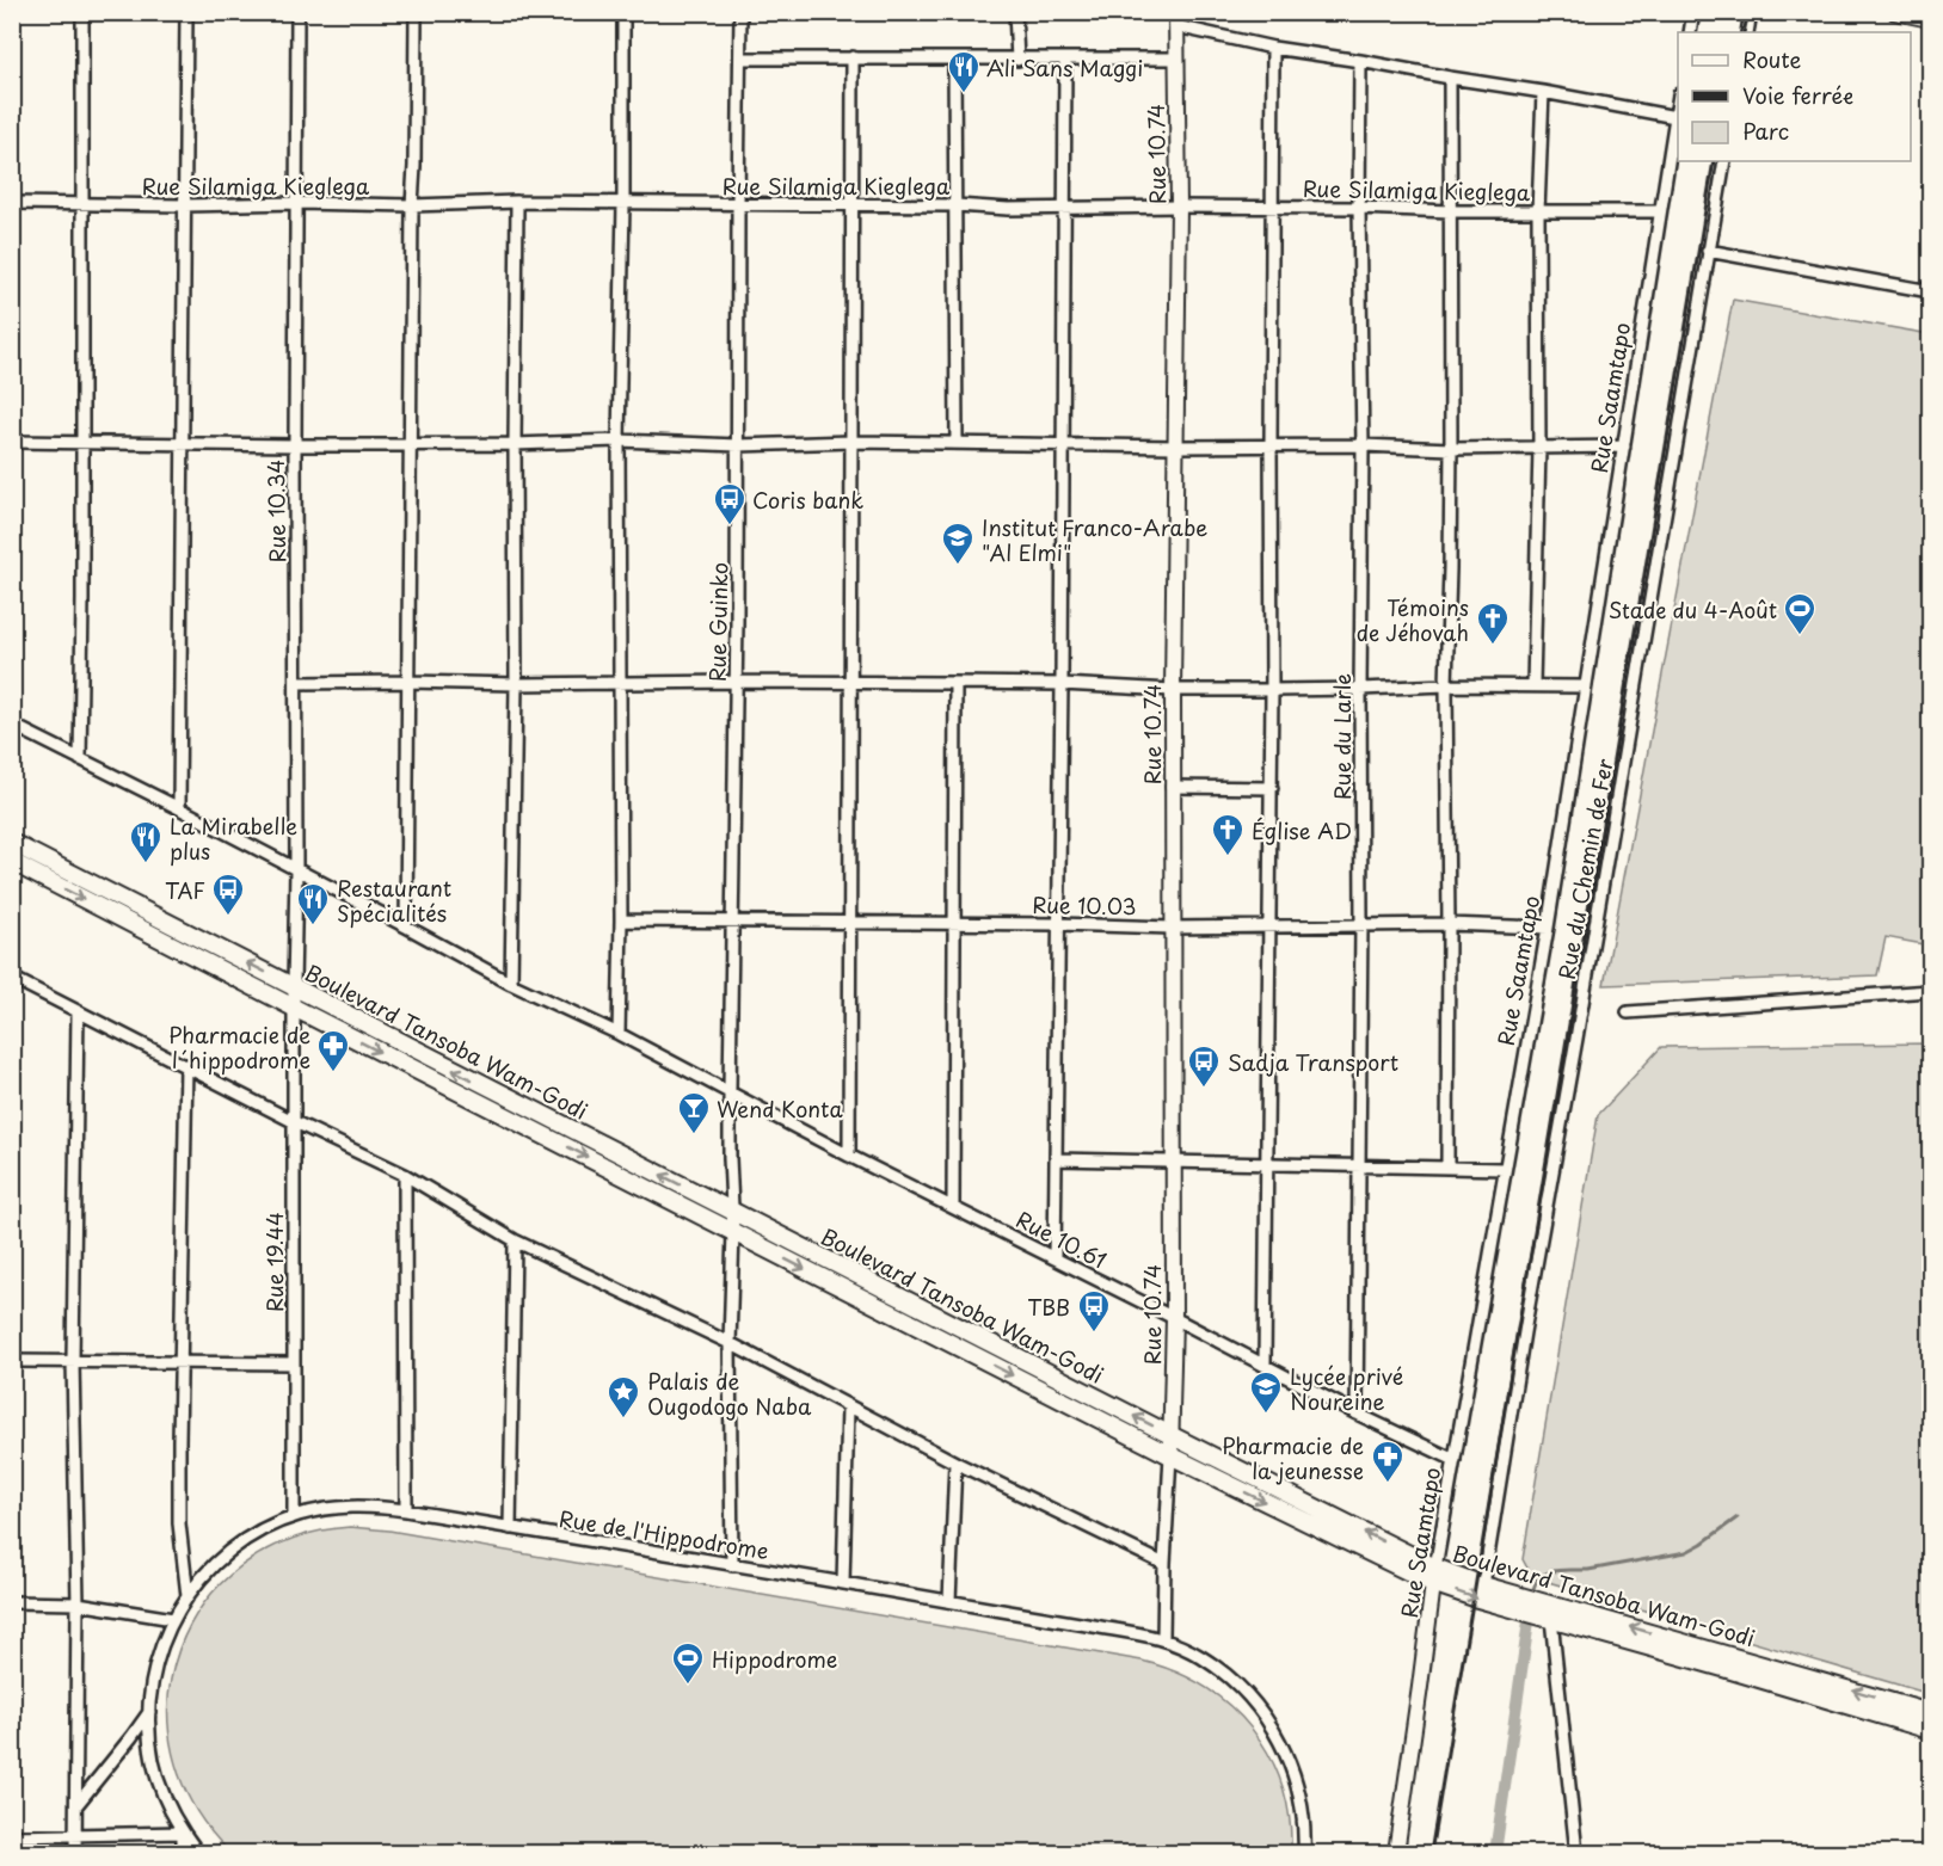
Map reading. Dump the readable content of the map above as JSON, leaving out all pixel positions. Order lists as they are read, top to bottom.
{
  "streets": {
    "main road": ["Rue 10.74", "Rue Saamtapo", "Boulevard Tansoba Wam-Godi"],
    "street": [
      "Rue Silamiga Kieglega",
      "Rue 10.34",
      "Rue Guinko",
      "Rue du Larle",
      "Rue du Chemin de Fer",
      "Rue 10.03",
      "Rue 10.61",
      "Rue 19.44",
      "Rue de l'Hippodrome"
    ]
  },
  "crossings": [
    ["Rue 10.74", "Rue Silamiga Kieglega"],
    ["Rue 10.74", "Rue 10.03"],
    ["Rue 10.74", "Boulevard Tansoba Wam-Godi"],
    ["Rue 10.74", "Rue 10.61"],
    ["Rue Silamiga Kieglega", "Rue Saamtapo"],
    ["Rue Silamiga Kieglega", "Rue 10.34"],
    ["Rue Silamiga Kieglega", "Rue Guinko"],
    ["Rue Silamiga Kieglega", "Rue du Larle"],
    ["Rue Saamtapo", "Rue 10.03"],
    ["Rue Saamtapo", "Boulevard Tansoba Wam-Godi"],
    ["Rue Saamtapo", "Rue 10.61"],
    ["Rue 10.34", "Boulevard Tansoba Wam-Godi"],
    ["Rue 10.34", "Rue 10.61"],
    ["Rue 10.34", "Rue 19.44"],
    ["Rue Guinko", "Rue 10.03"],
    ["Rue Guinko", "Boulevard Tansoba Wam-Godi"],
    ["Rue Guinko", "Rue 10.61"],
    ["Rue Guinko", "Rue de l'Hippodrome"],
    ["Rue du Larle", "Rue 10.03"],
    ["Rue du Larle", "Rue 10.61"],
    ["Rue du Chemin de Fer", "Boulevard Tansoba Wam-Godi"],
    ["Boulevard Tansoba Wam-Godi", "Rue 19.44"],
    ["Rue 19.44", "Rue de l'Hippodrome"]
  ],
  "places": {
    "restaurant": ["Ali Sans Maggi", "La Mirabelle plus", "Restaurant Spécialités"],
    "bus stop": [
      "Coris bank",
      "TAF",
      "Sadja Transport",
      "TBB"
    ],
    "school or university": ["Institut Franco-Arabe \"Al Elmi\"", "Lycée privé Noureine"],
    "sports": ["Stade du 4-Août", "Hippodrome"],
    "church": ["Témoins de Jéhovah", "Église AD"],
    "pharmacy": ["Pharmacie de l´hippodrome", "Pharmacie de la jeunesse"],
    "bar": ["Wend Konta"],
    "place": ["Palais de Ougodogo Naba"]
  },
  "legend": ["Route", "Voie ferrée", "Parc"]
}
